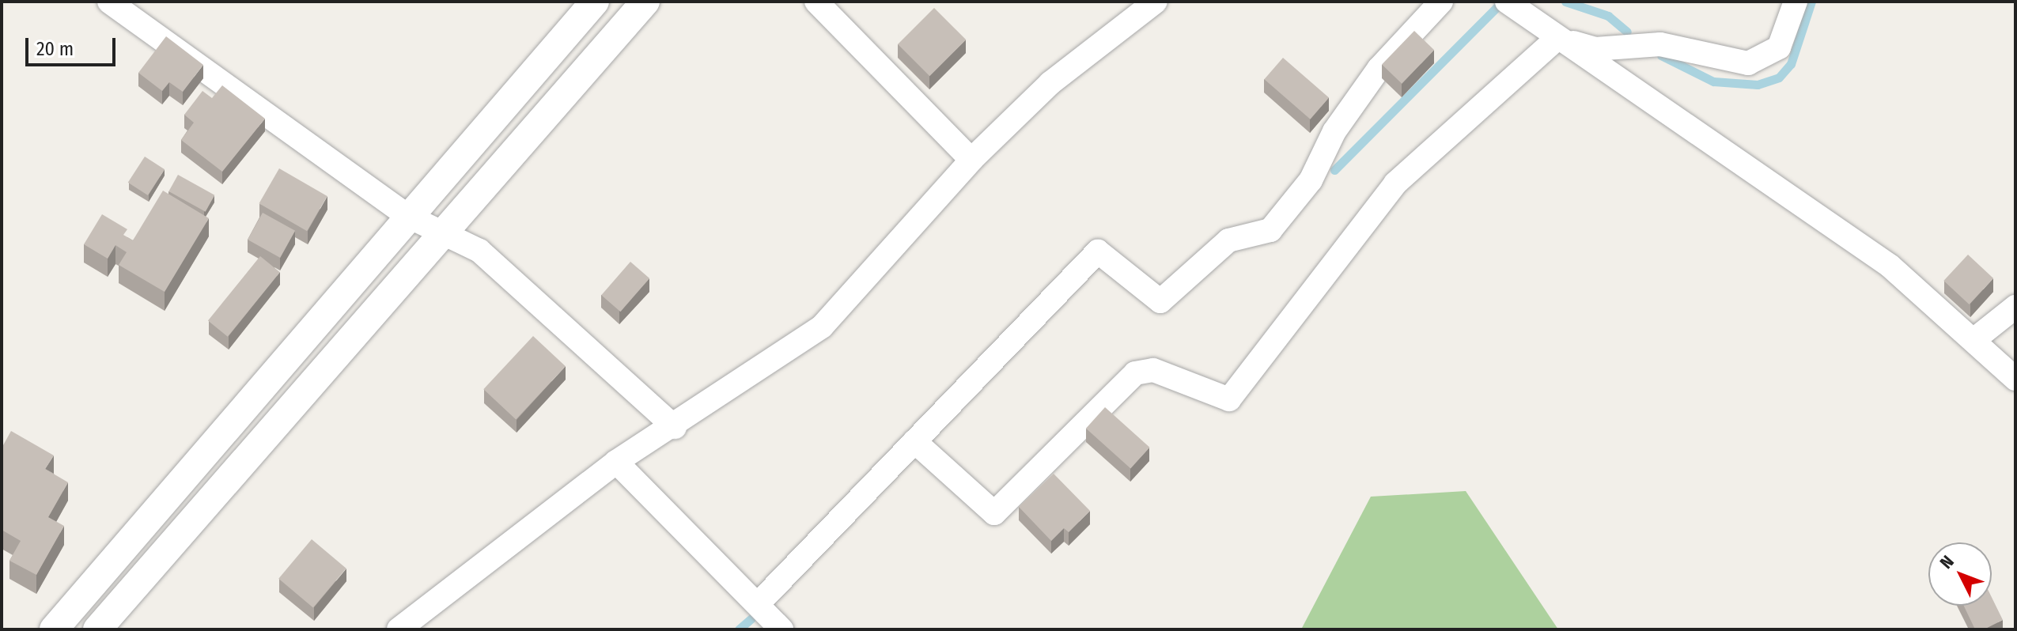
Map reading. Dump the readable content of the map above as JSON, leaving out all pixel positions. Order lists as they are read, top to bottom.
{
  "scale_bar": "20 m",
  "north": "top left"
}
